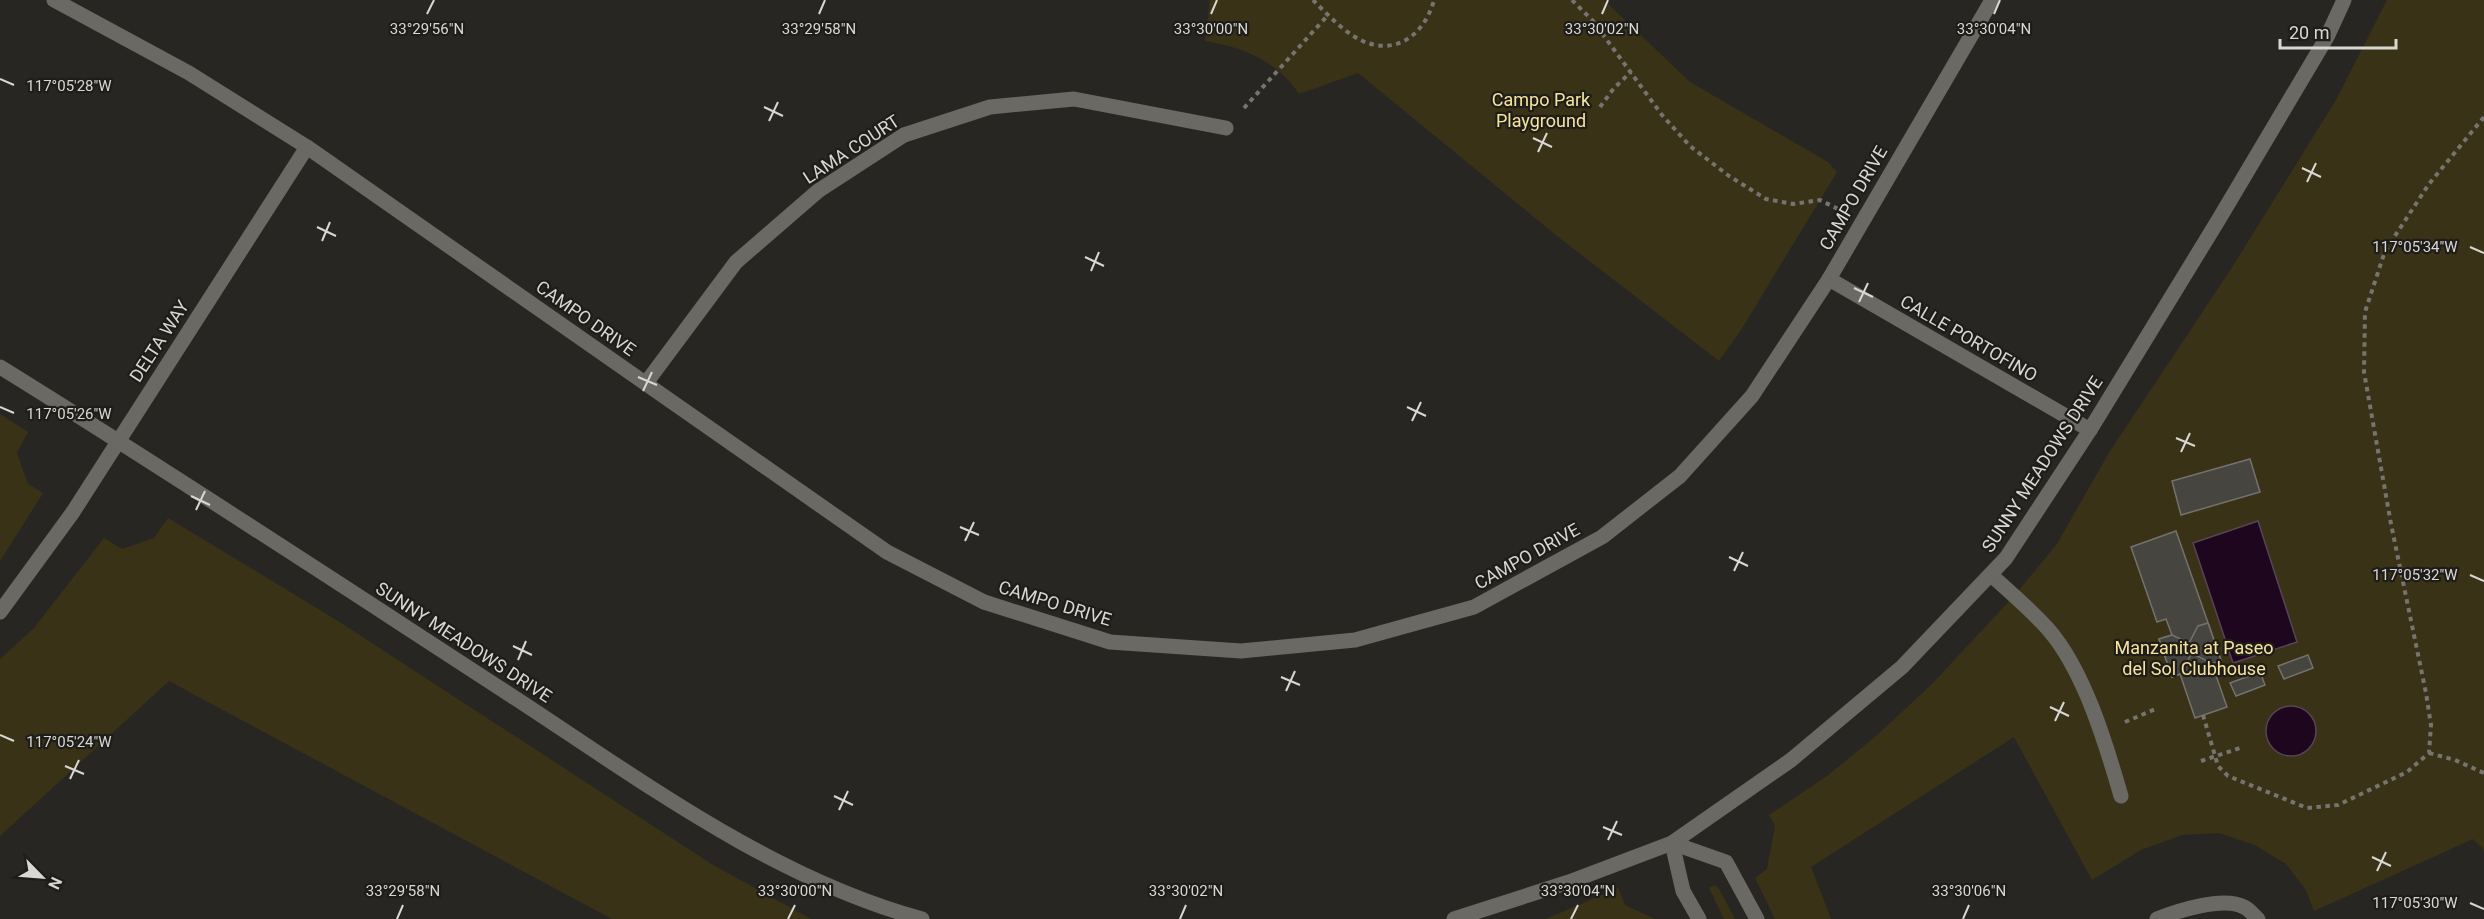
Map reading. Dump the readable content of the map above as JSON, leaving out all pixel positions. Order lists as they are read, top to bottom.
{
  "streets": {
    "street": [
      "LAMA COURT",
      "CAMPO DRIVE",
      "CALLE PORTOFINO",
      "DELTA WAY",
      "SUNNY MEADOWS DRIVE"
    ]
  },
  "crossings": [
    ["LAMA COURT", "CAMPO DRIVE"],
    ["CAMPO DRIVE", "CALLE PORTOFINO"],
    ["CAMPO DRIVE", "DELTA WAY"],
    ["CALLE PORTOFINO", "SUNNY MEADOWS DRIVE"],
    ["DELTA WAY", "SUNNY MEADOWS DRIVE"]
  ],
  "parks": ["Campo Park Playground", "Manzanita at Paseo del Sol Clubhouse"],
  "scale_bar": "20 m",
  "north": "bottom right",
  "coordinates": [
    "33°29'56\"N",
    "33°29'58\"N",
    "33°30'00\"N",
    "33°30'02\"N",
    "33°30'04\"N",
    "117°05'28\"W",
    "117°05'34\"W",
    "117°05'26\"W",
    "117°05'32\"W",
    "117°05'24\"W",
    "33°30'06\"N",
    "117°05'30\"W"
  ]
}
